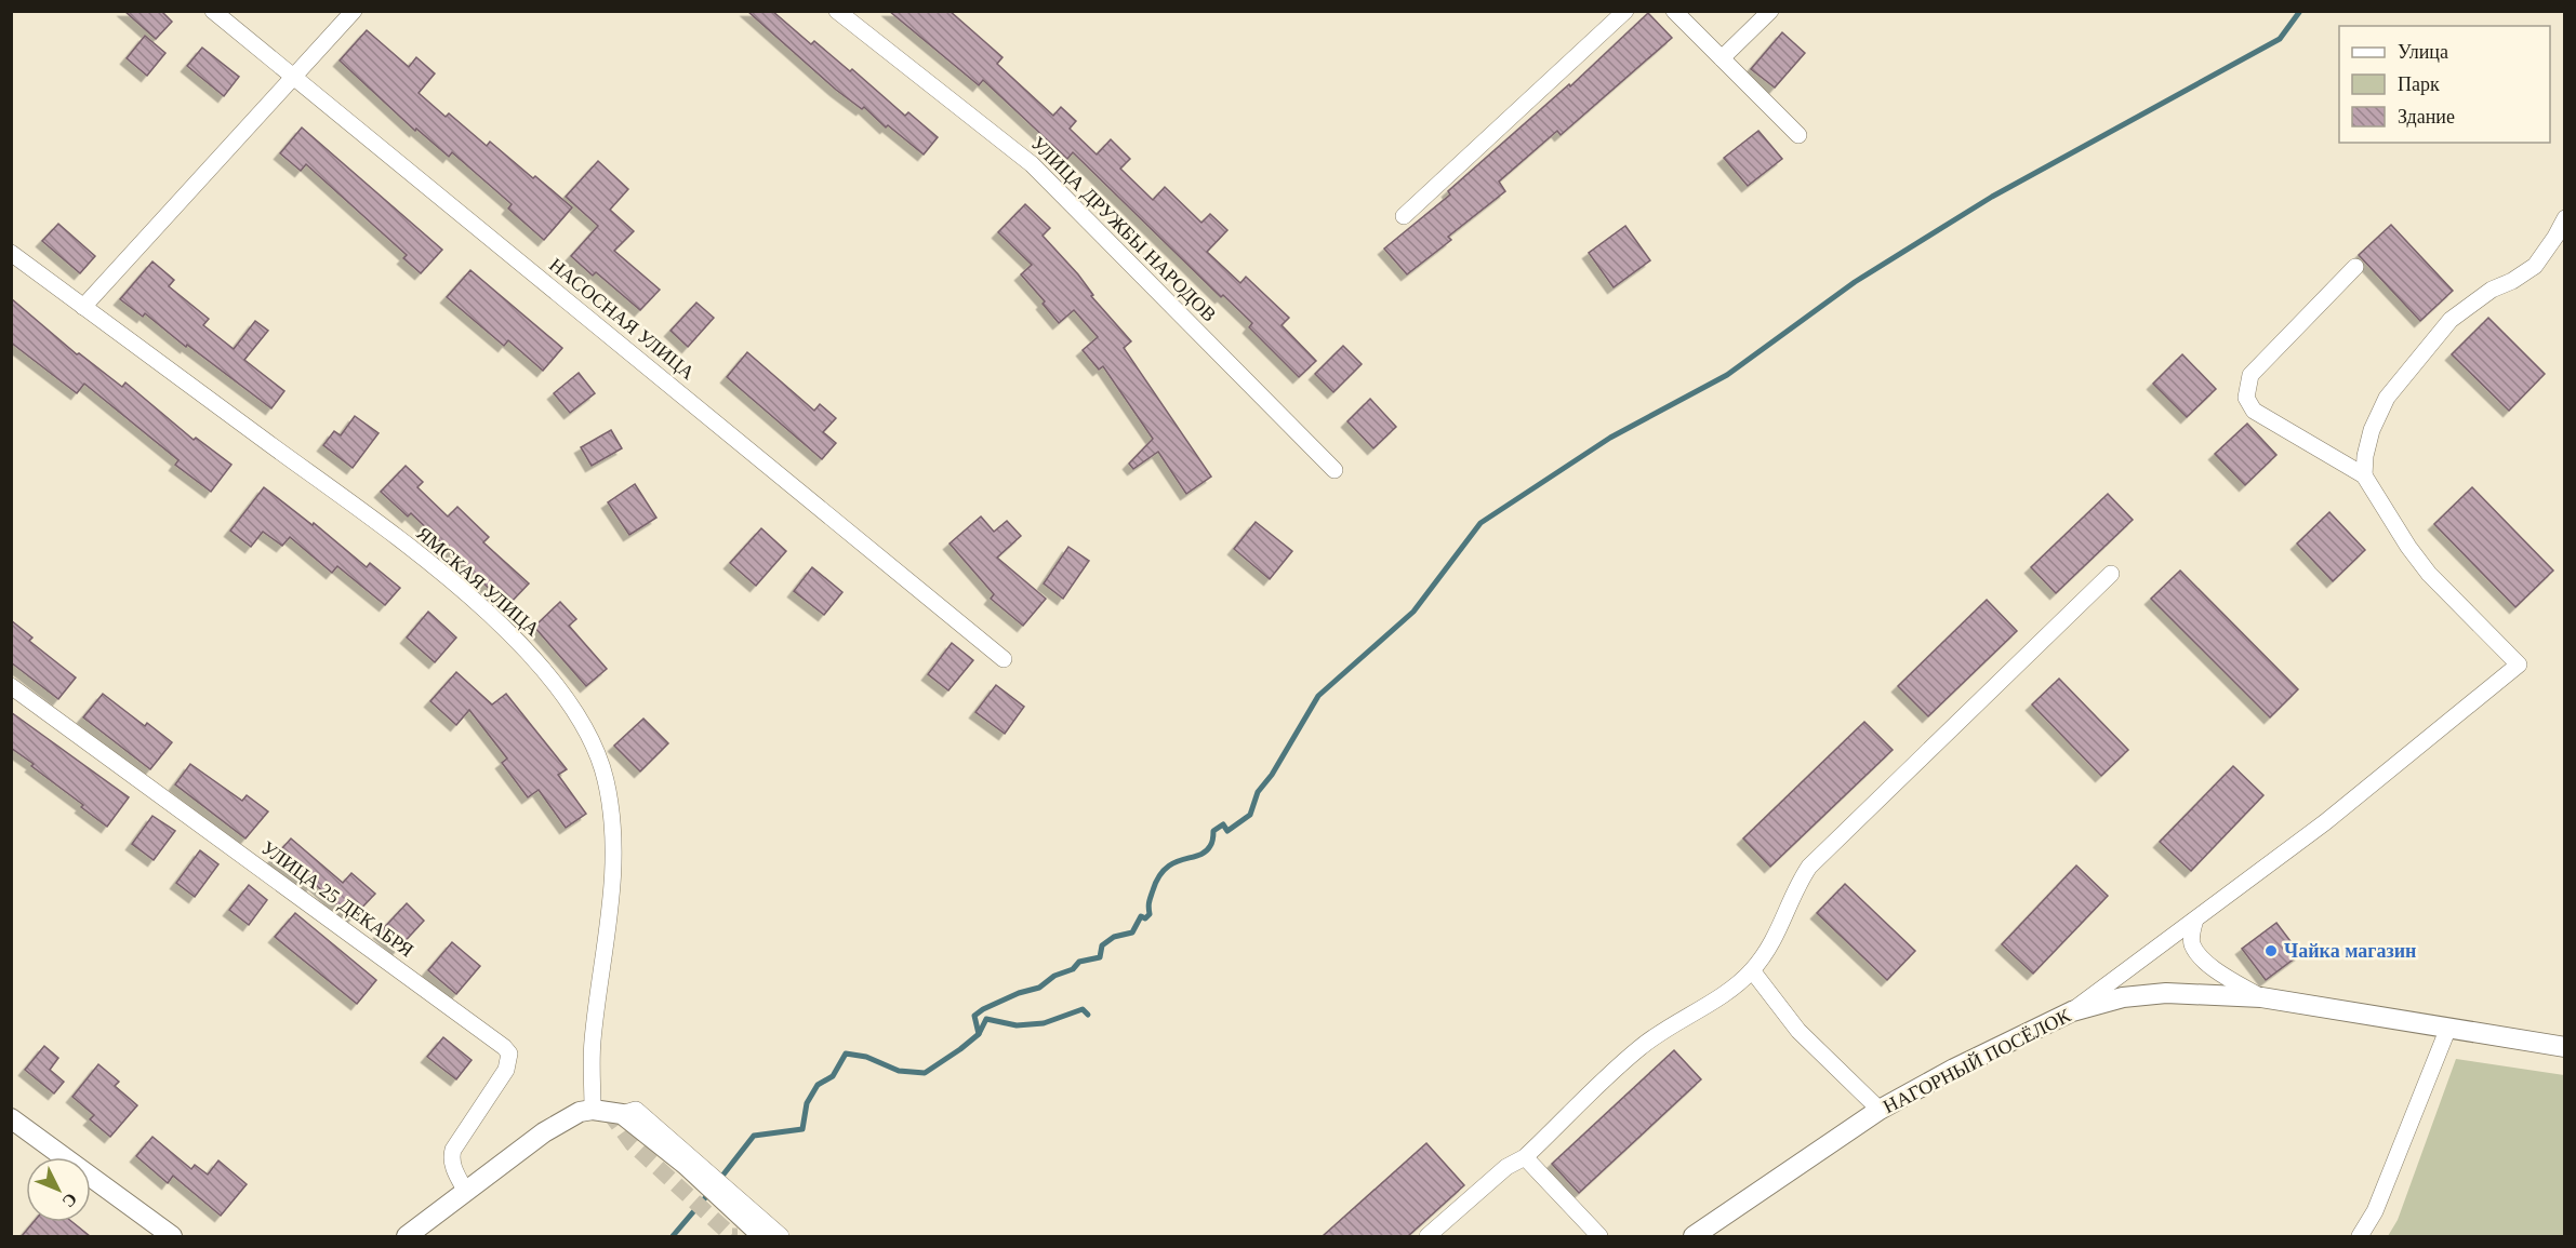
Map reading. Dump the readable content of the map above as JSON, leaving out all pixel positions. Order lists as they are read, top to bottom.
{
  "streets": {
    "street": [
      "УЛИЦА ДРУЖБЫ НАРОДОВ",
      "НАСОСНАЯ УЛИЦА",
      "ЯМСКАЯ УЛИЦА",
      "УЛИЦА 25 ДЕКАБРЯ",
      "НАГОРНЫЙ ПОСЁЛОК"
    ]
  },
  "places": ["Чайка магазин"],
  "legend": ["Улица", "Парк", "Здание"],
  "north": "bottom right"
}
